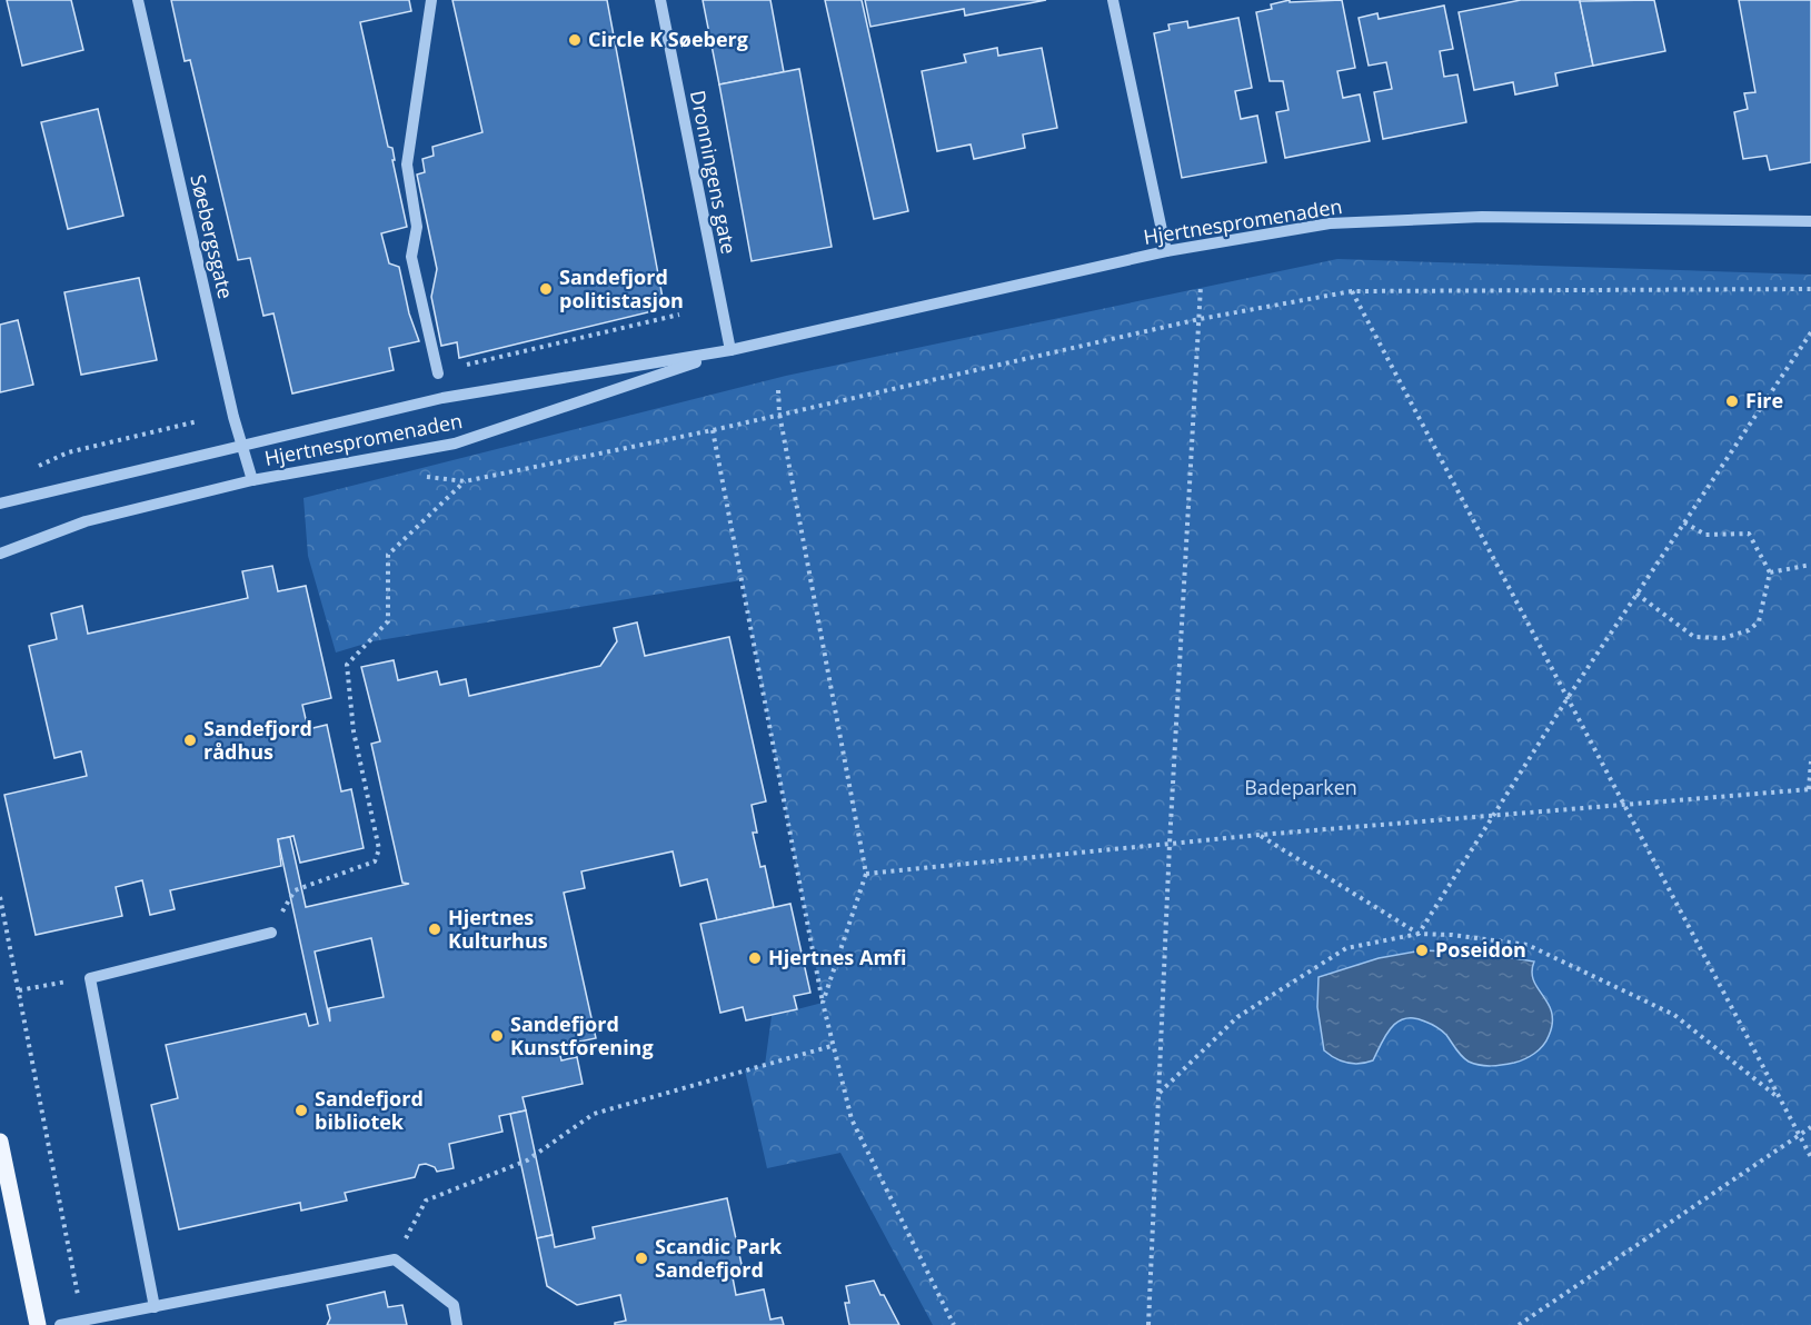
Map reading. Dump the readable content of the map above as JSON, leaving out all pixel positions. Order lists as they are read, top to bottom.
{
  "streets": {
    "street": ["Dronningens gate", "Hjertnespromenaden", "Søebergsgate"]
  },
  "crossings": [
    ["Dronningens gate", "Hjertnespromenaden"],
    ["Hjertnespromenaden", "Søebergsgate"]
  ],
  "parks": ["Badeparken"],
  "places": [
    "Circle K Søeberg",
    "Sandefjord politistasjon",
    "Fire",
    "Sandefjord rådhus",
    "Hjertnes Kulturhus",
    "Poseidon",
    "Hjertnes Amfi",
    "Sandefjord Kunstforening",
    "Sandefjord bibliotek",
    "Scandic Park Sandefjord"
  ]
}
